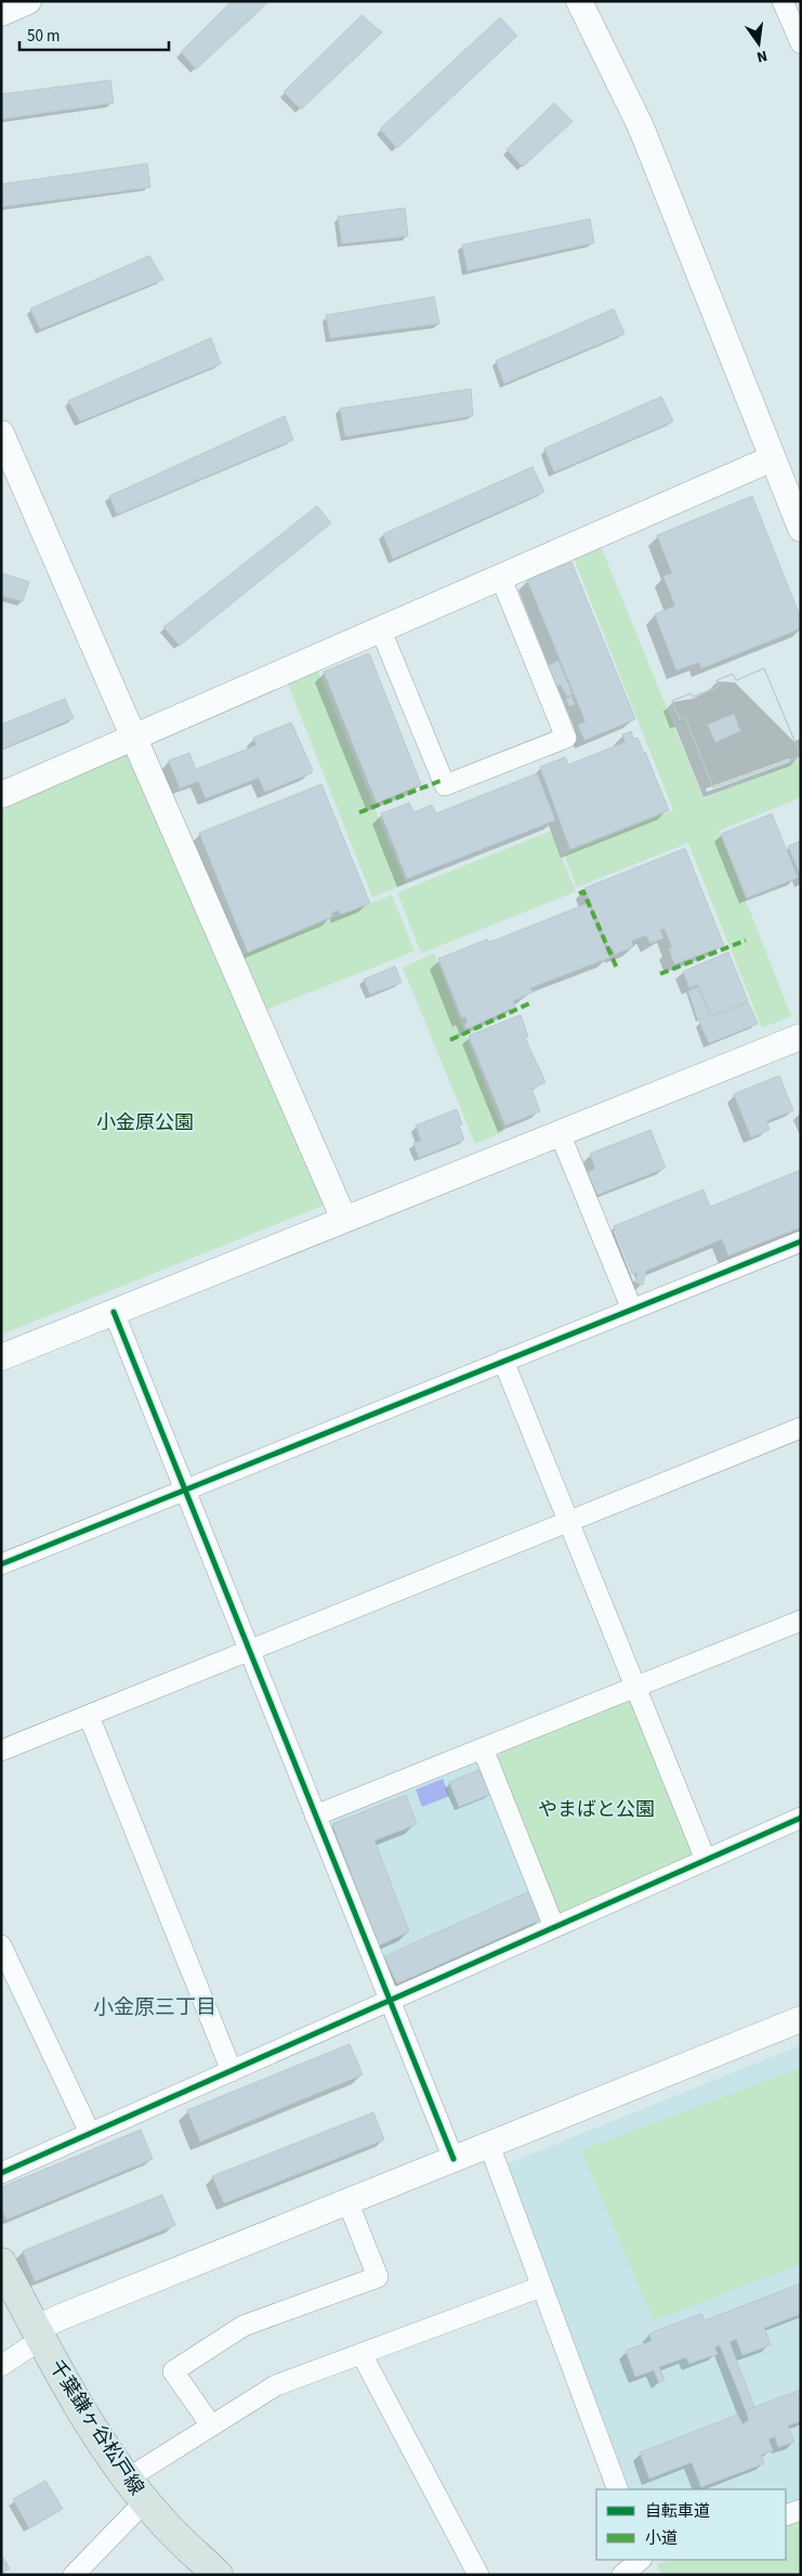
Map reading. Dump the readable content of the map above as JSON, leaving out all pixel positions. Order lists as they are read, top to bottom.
{
  "streets": {
    "main road": ["千葉鎌ヶ谷松戸線"]
  },
  "districts": ["小金原三丁目"],
  "parks": ["小金原公園", "やまばと公園"],
  "legend": ["自転車道", "小道"],
  "scale_bar": "50 m",
  "north": "bottom"
}
